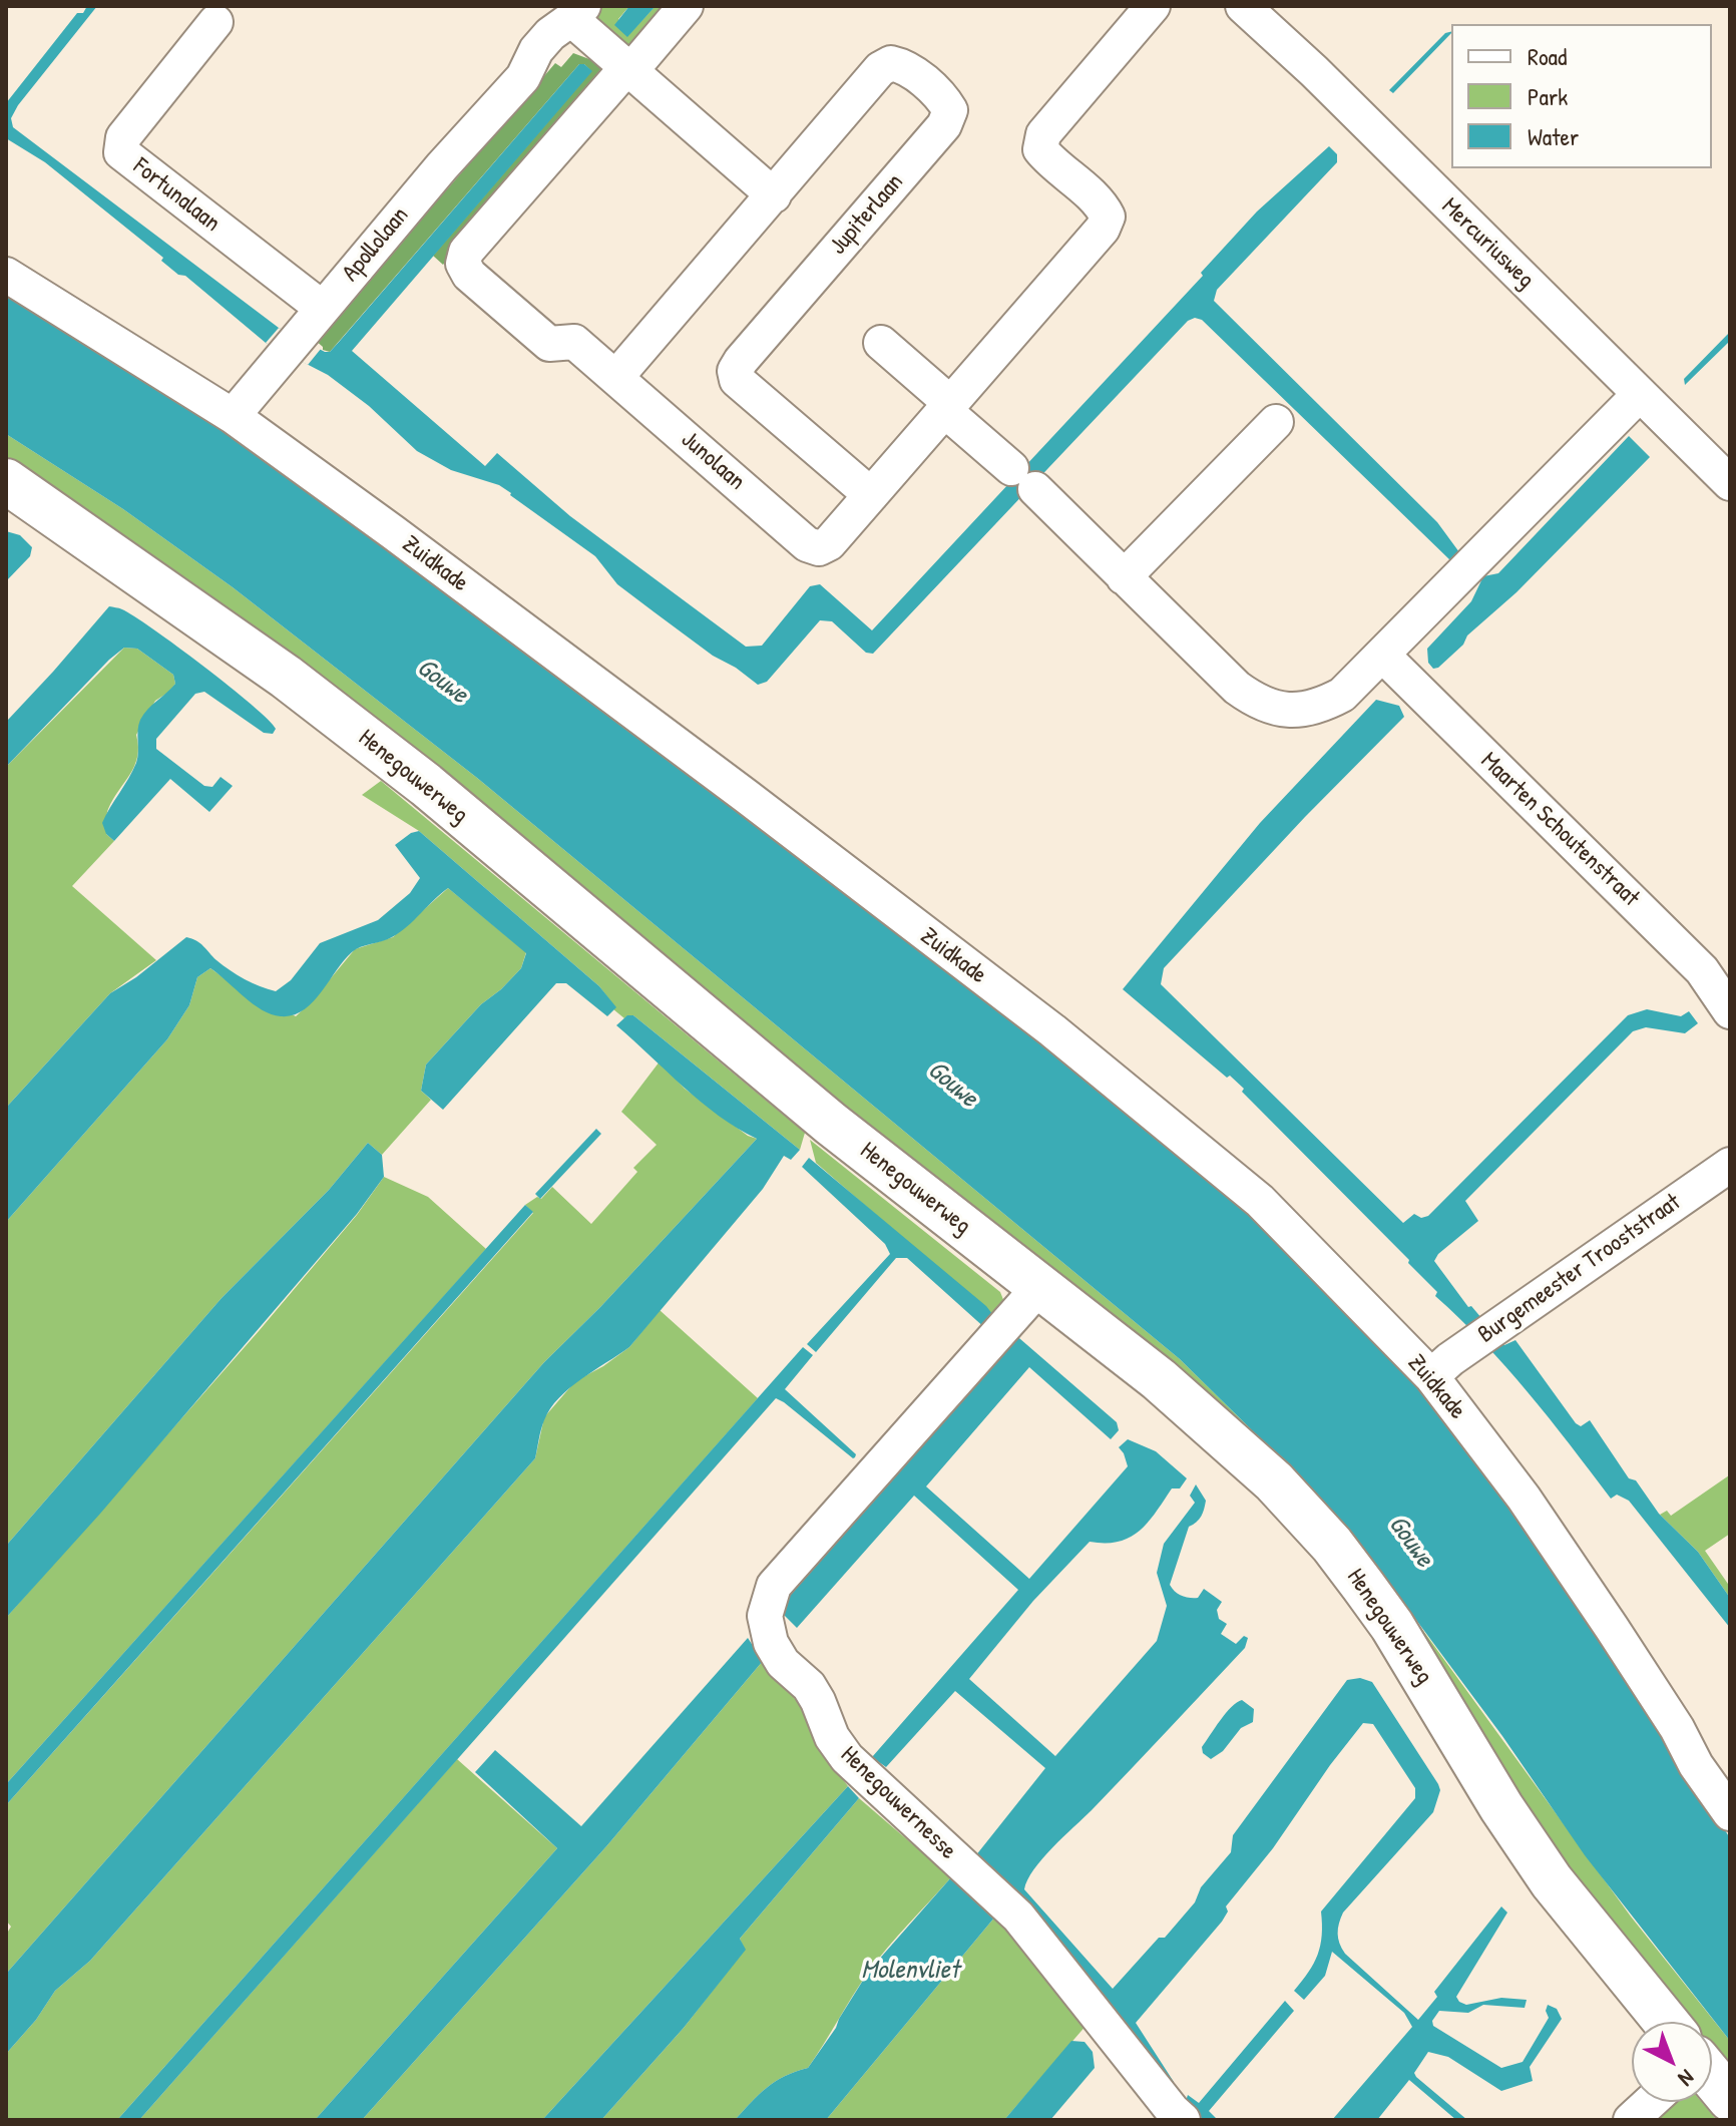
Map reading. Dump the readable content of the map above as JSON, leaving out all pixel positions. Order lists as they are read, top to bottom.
{
  "streets": {
    "main road": ["Henegouwerweg"],
    "street": [
      "Fortunalaan",
      "Jupiterlaan",
      "Mercuriusweg",
      "Apollolaan",
      "Junolaan",
      "Zuidkade",
      "Maarten Schoutenstraat",
      "Burgemeester Trooststraat",
      "Henegouwernesse"
    ]
  },
  "crossings": [
    ["Fortunalaan", "Apollolaan"],
    ["Jupiterlaan", "Junolaan"],
    ["Apollolaan", "Zuidkade"],
    ["Zuidkade", "Burgemeester Trooststraat"],
    ["Henegouwerweg", "Henegouwernesse"]
  ],
  "water": ["Gouwe", "Molenvliet"],
  "legend": ["Road", "Park", "Water"],
  "north": "bottom right"
}
